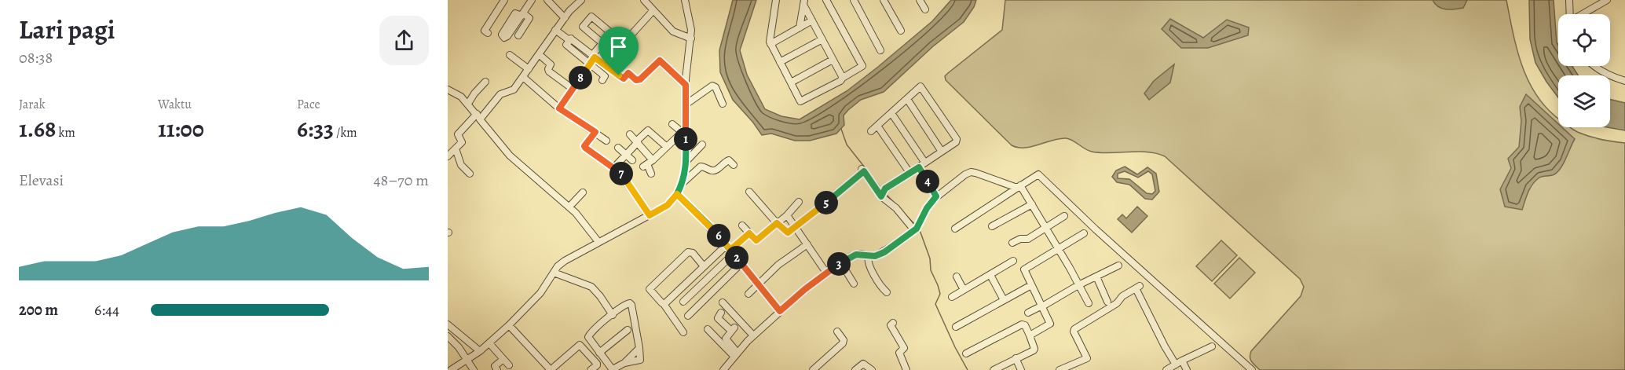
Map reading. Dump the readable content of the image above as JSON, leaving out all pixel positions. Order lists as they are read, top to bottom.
{
  "page": {
    "heading": ["Lari pagi", "08:38"],
    "pins": [
      "8",
      "1",
      "7",
      "4",
      "5",
      "6",
      "2",
      "3"
    ],
    "stats": [
      ["Jarak", "1.68 km"],
      ["Waktu", "11:00"],
      ["Pace", "6:33 /km"]
    ],
    "chart": ["Elevasi", "48–70 m"],
    "list": [
      {
        "name": "200 m",
        "note": "6:44"
      }
    ]
  }
}
